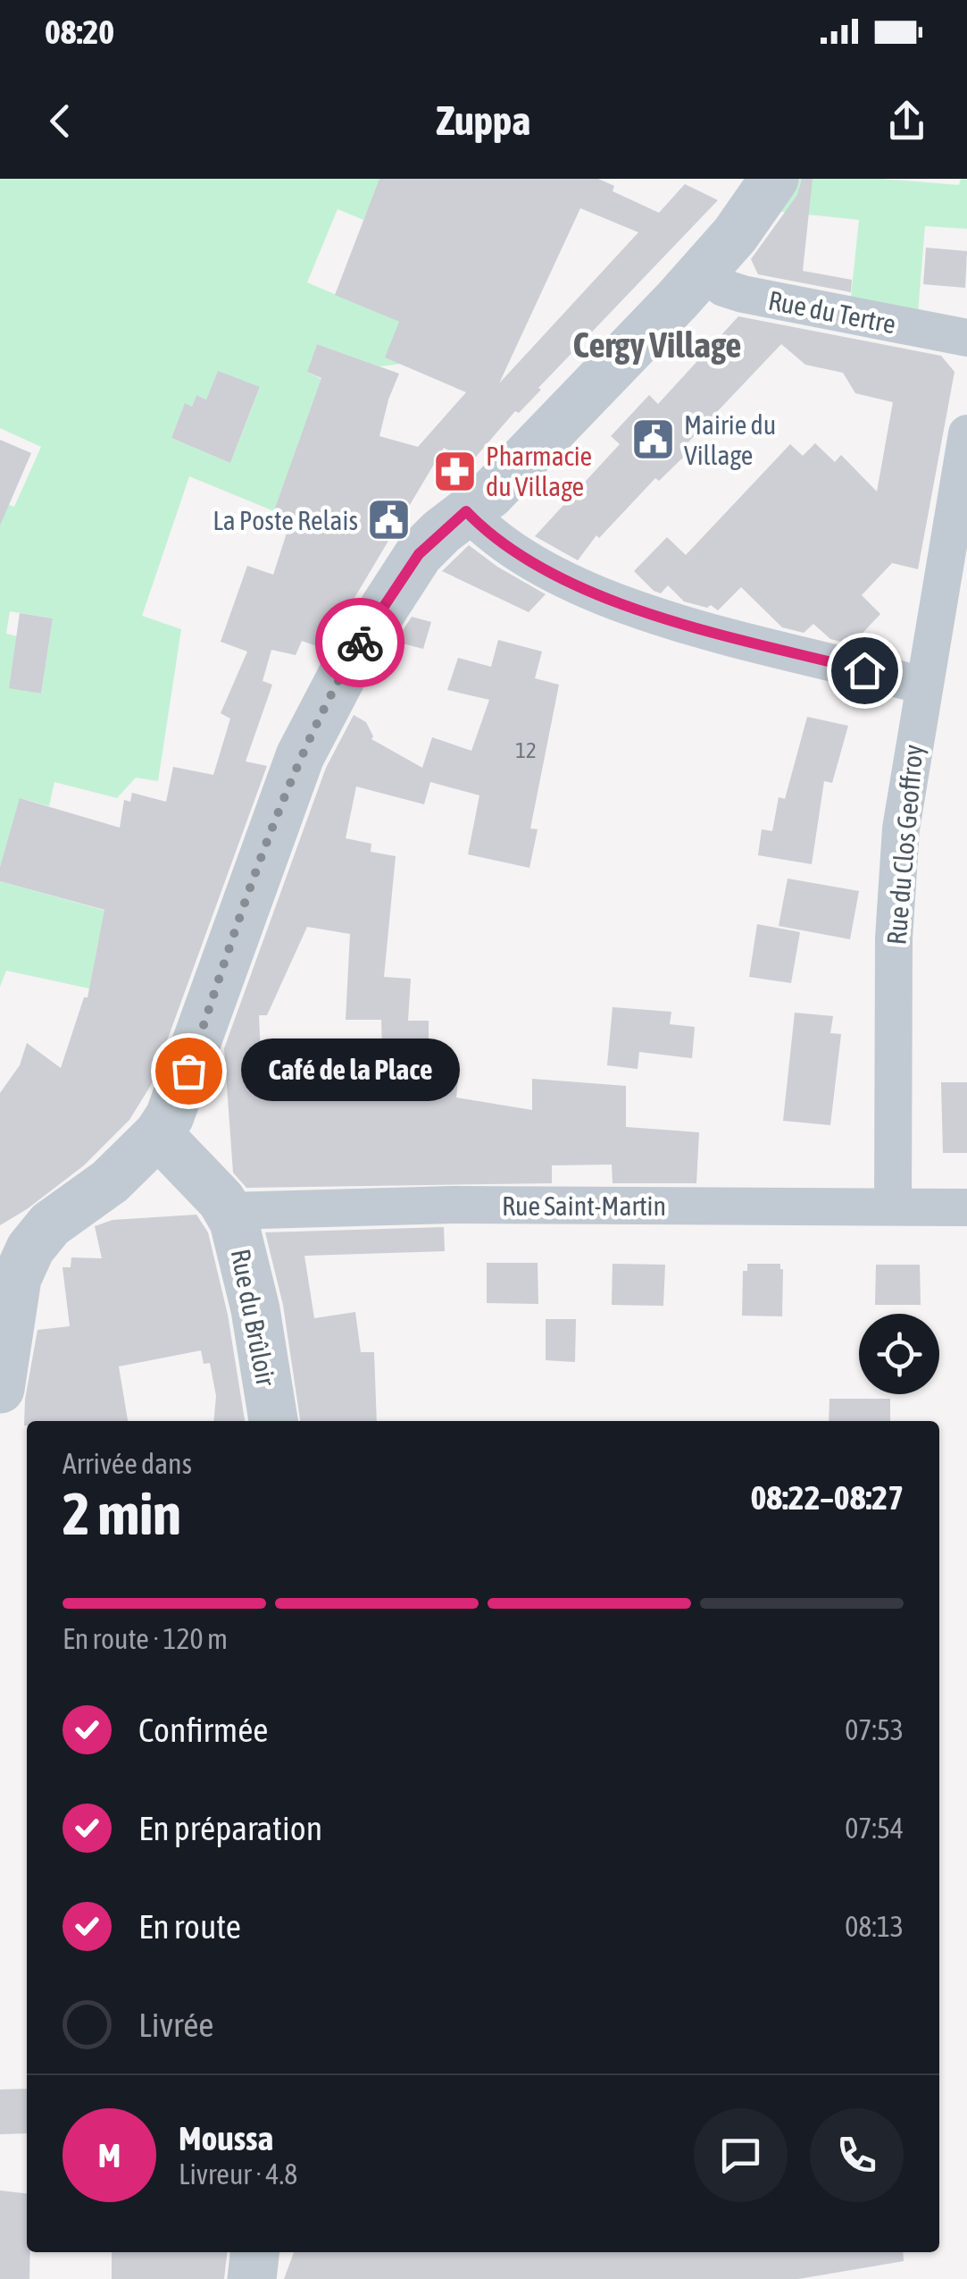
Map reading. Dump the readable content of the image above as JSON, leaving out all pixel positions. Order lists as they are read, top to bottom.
{
  "streets": {
    "street": [
      "Rue du Tertre",
      "Rue du Clos Geoffroy",
      "Rue Saint-Martin",
      "Rue du Brûloir"
    ]
  },
  "crossings": [
    ["Rue du Clos Geoffroy", "Rue Saint-Martin"],
    ["Rue Saint-Martin", "Rue du Brûloir"]
  ],
  "districts": ["Cergy Village"],
  "places": {
    "public building": ["Mairie du Village", "La Poste Relais"],
    "pharmacy": ["Pharmacie du Village"],
    "other": ["Café de la Place"]
  },
  "house_numbers": ["12"],
  "page": {
    "status": "08:20",
    "header": "Zuppa",
    "bubble": "Café de la Place",
    "heading": ["2 min", "Arrivée dans", "08:22–08:27"],
    "panel": ["Moussa", "Livreur · 4.8"],
    "bar": "En route · 120 m",
    "list": [
      ["Confirmée", "07:53"],
      ["En préparation", "07:54"],
      ["En route", "08:13"],
      "Livrée"
    ],
    "round": "M"
  }
}
